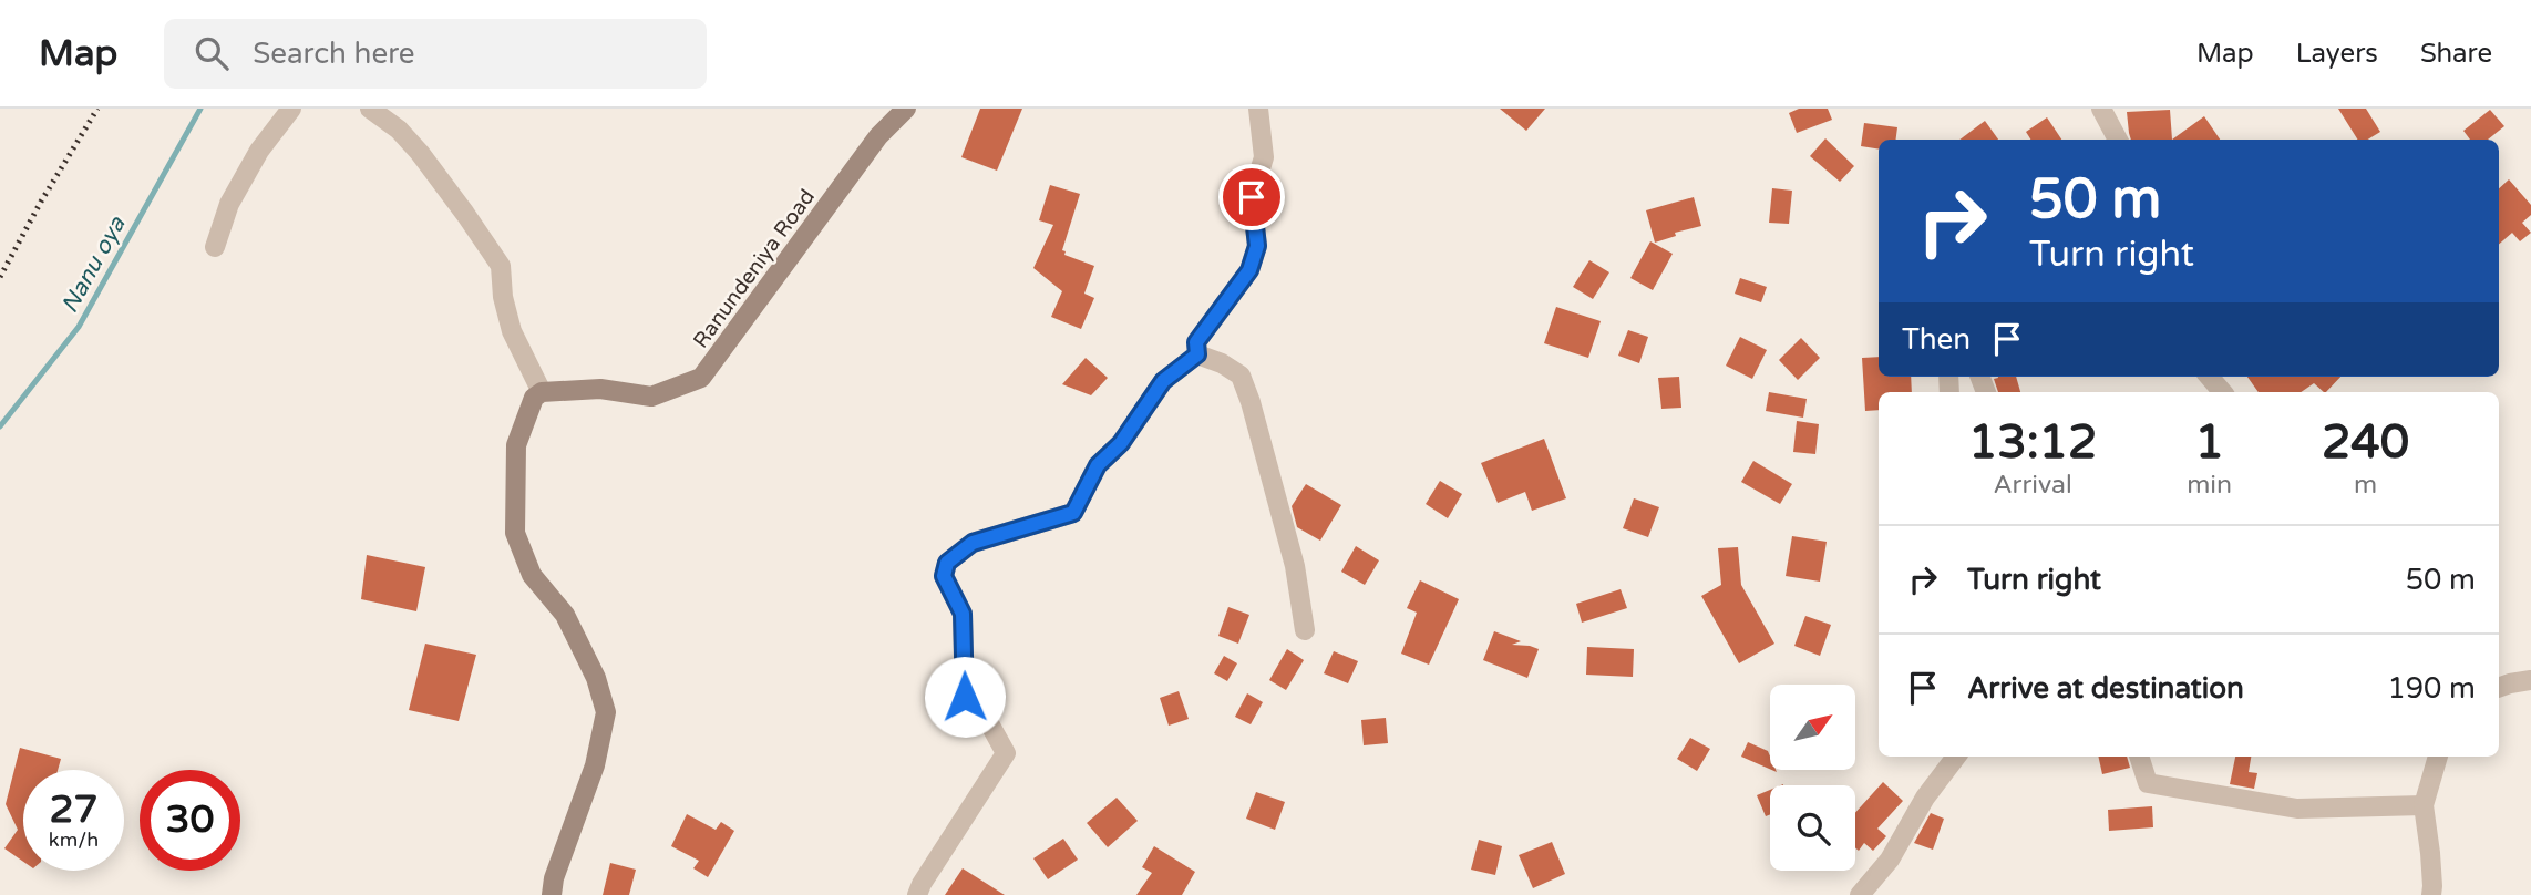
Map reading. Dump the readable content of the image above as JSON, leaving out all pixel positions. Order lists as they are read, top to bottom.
{
  "streets": {
    "main road": ["Ranundeniya Road"]
  },
  "water": ["Nanu oya"],
  "north": "top right",
  "page": {
    "header": "Map",
    "search": "Search here",
    "nav": ["Map", "Layers", "Share"],
    "turn": ["50 m", "Turn right"],
    "then": "Then",
    "eta": [
      "13:12",
      "Arrival",
      "1",
      "min",
      "240",
      "m"
    ],
    "list": [
      {
        "name": "Turn right",
        "value": "50 m"
      },
      {
        "name": "Arrive at destination",
        "value": "190 m"
      }
    ],
    "speed": "27 km/h",
    "limit": "30"
  }
}
